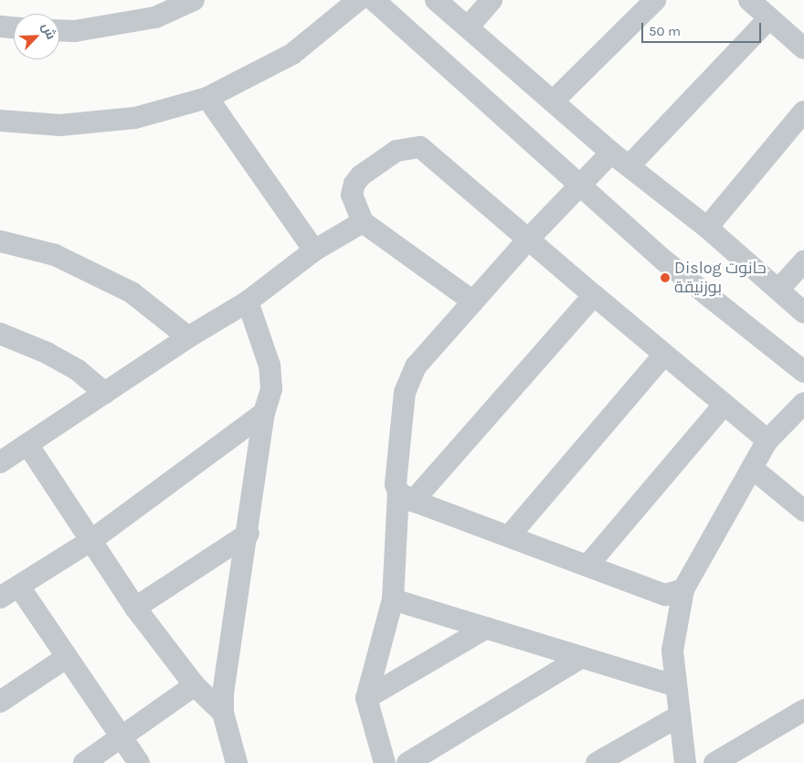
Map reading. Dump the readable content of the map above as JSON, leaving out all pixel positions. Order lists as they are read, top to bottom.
{
  "places": ["Dislog حانوت بوزنيقة"],
  "scale_bar": "50 m",
  "north": "top right"
}
